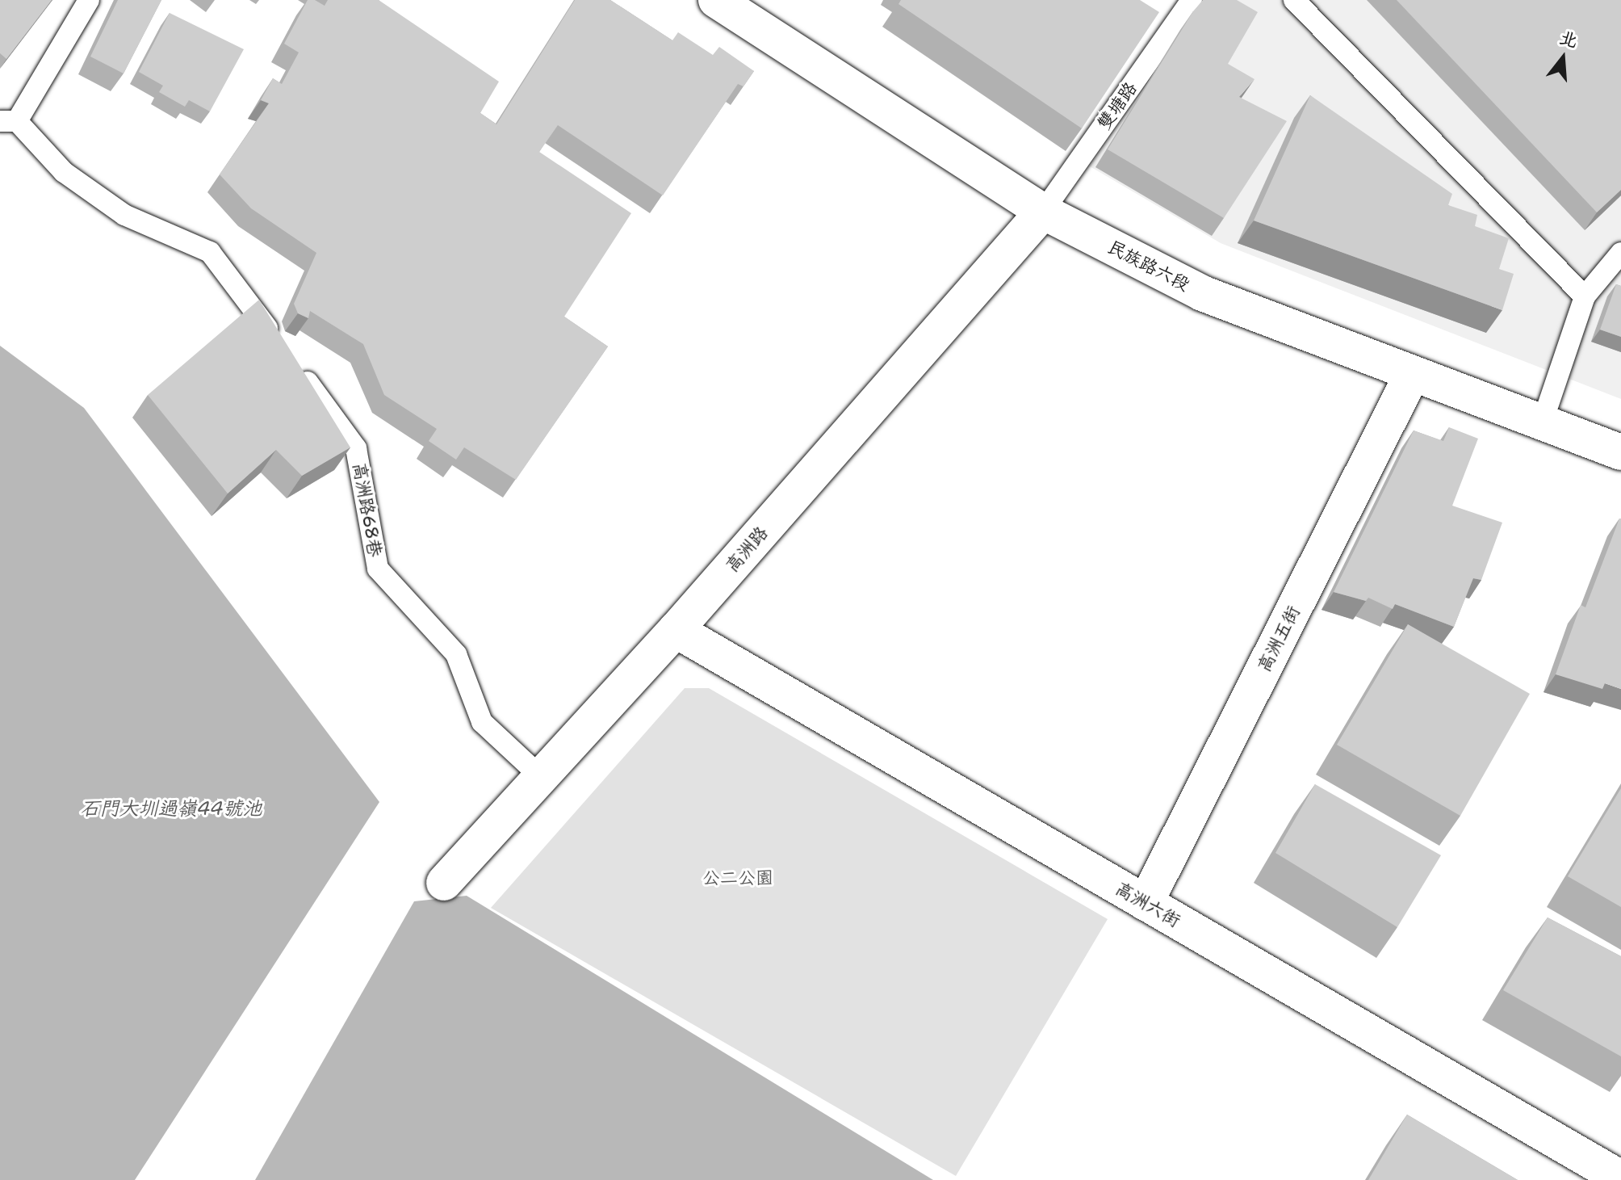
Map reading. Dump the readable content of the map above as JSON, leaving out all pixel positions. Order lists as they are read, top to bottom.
{
  "streets": {
    "street": [
      "民族路六段",
      "高洲路",
      "高洲五街",
      "高洲六街"
    ],
    "lane": ["雙塘路", "高洲路68巷"]
  },
  "crossings": [
    ["雙塘路", "民族路六段"],
    ["雙塘路", "高洲路"],
    ["民族路六段", "高洲路"],
    ["民族路六段", "高洲五街"],
    ["高洲路68巷", "高洲路"],
    ["高洲路", "高洲六街"],
    ["高洲五街", "高洲六街"]
  ],
  "water": ["石門大圳過嶺44號池"],
  "parks": ["公二公園"],
  "north": "top"
}
